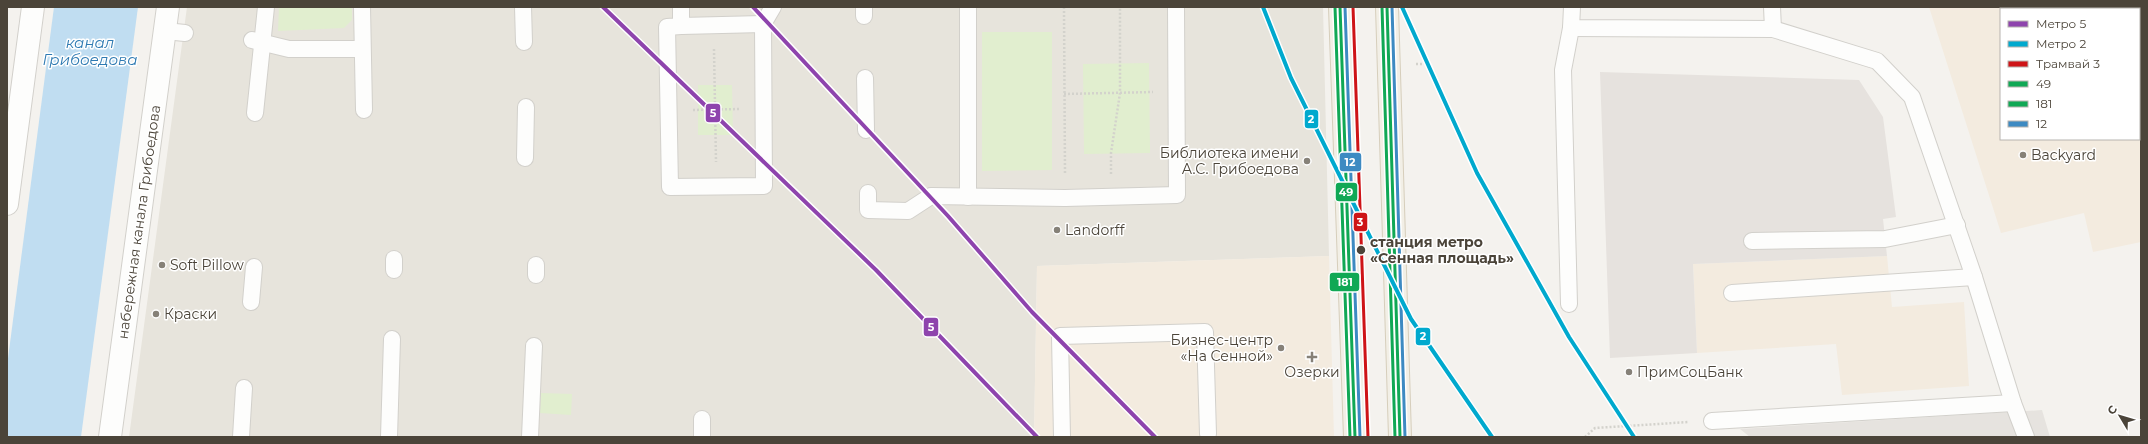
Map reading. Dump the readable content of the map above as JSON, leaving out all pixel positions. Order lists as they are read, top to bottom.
{
  "streets": {
    "street": ["набережная канала Грибоедова"]
  },
  "water": ["канал Грибоедова"],
  "places": {
    "other": [
      "Backyard",
      "Библиотека имени А.С. Грибоедова",
      "Landorff",
      "станция метро «Сенная площадь»",
      "Soft Pillow",
      "Краски",
      "Бизнес-центр «На Сенной»",
      "ПримСоцБанк"
    ],
    "health": ["Озерки"]
  },
  "lines": [
    "metro line 5",
    "metro line 2",
    "tram line 3",
    "transit line 49",
    "transit line 181",
    "transit line 12"
  ],
  "legend": [
    "Метро 5",
    "Метро 2",
    "Трамвай 3",
    "49",
    "181",
    "12"
  ],
  "north": "top left"
}
